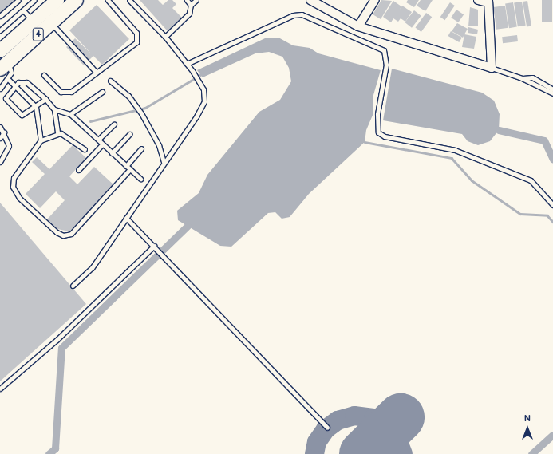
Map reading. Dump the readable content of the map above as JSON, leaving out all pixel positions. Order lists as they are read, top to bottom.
{
  "streets": {
    "highway": ["4"]
  },
  "north": "top"
}
